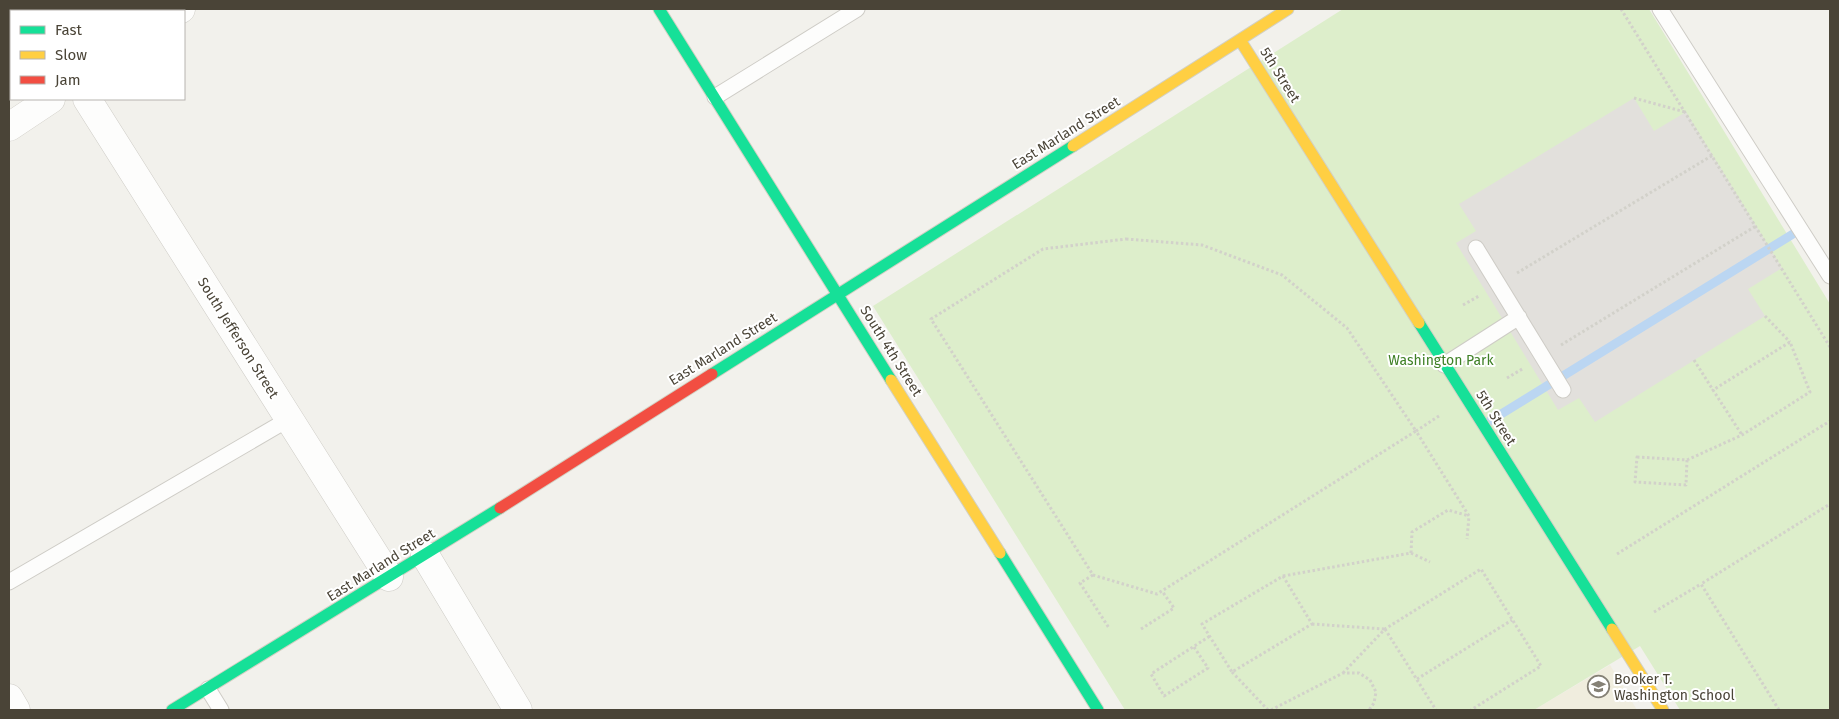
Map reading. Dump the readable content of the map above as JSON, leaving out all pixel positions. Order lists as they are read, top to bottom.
{
  "streets": {
    "street": [
      "5th Street",
      "East Marland Street",
      "South Jefferson Street",
      "South 4th Street"
    ]
  },
  "crossings": [
    ["5th Street", "East Marland Street"],
    ["East Marland Street", "South Jefferson Street"],
    ["East Marland Street", "South 4th Street"]
  ],
  "parks": ["Washington Park"],
  "places": {
    "school or university": ["Booker T. Washington School"]
  },
  "legend": ["Fast", "Slow", "Jam"]
}
